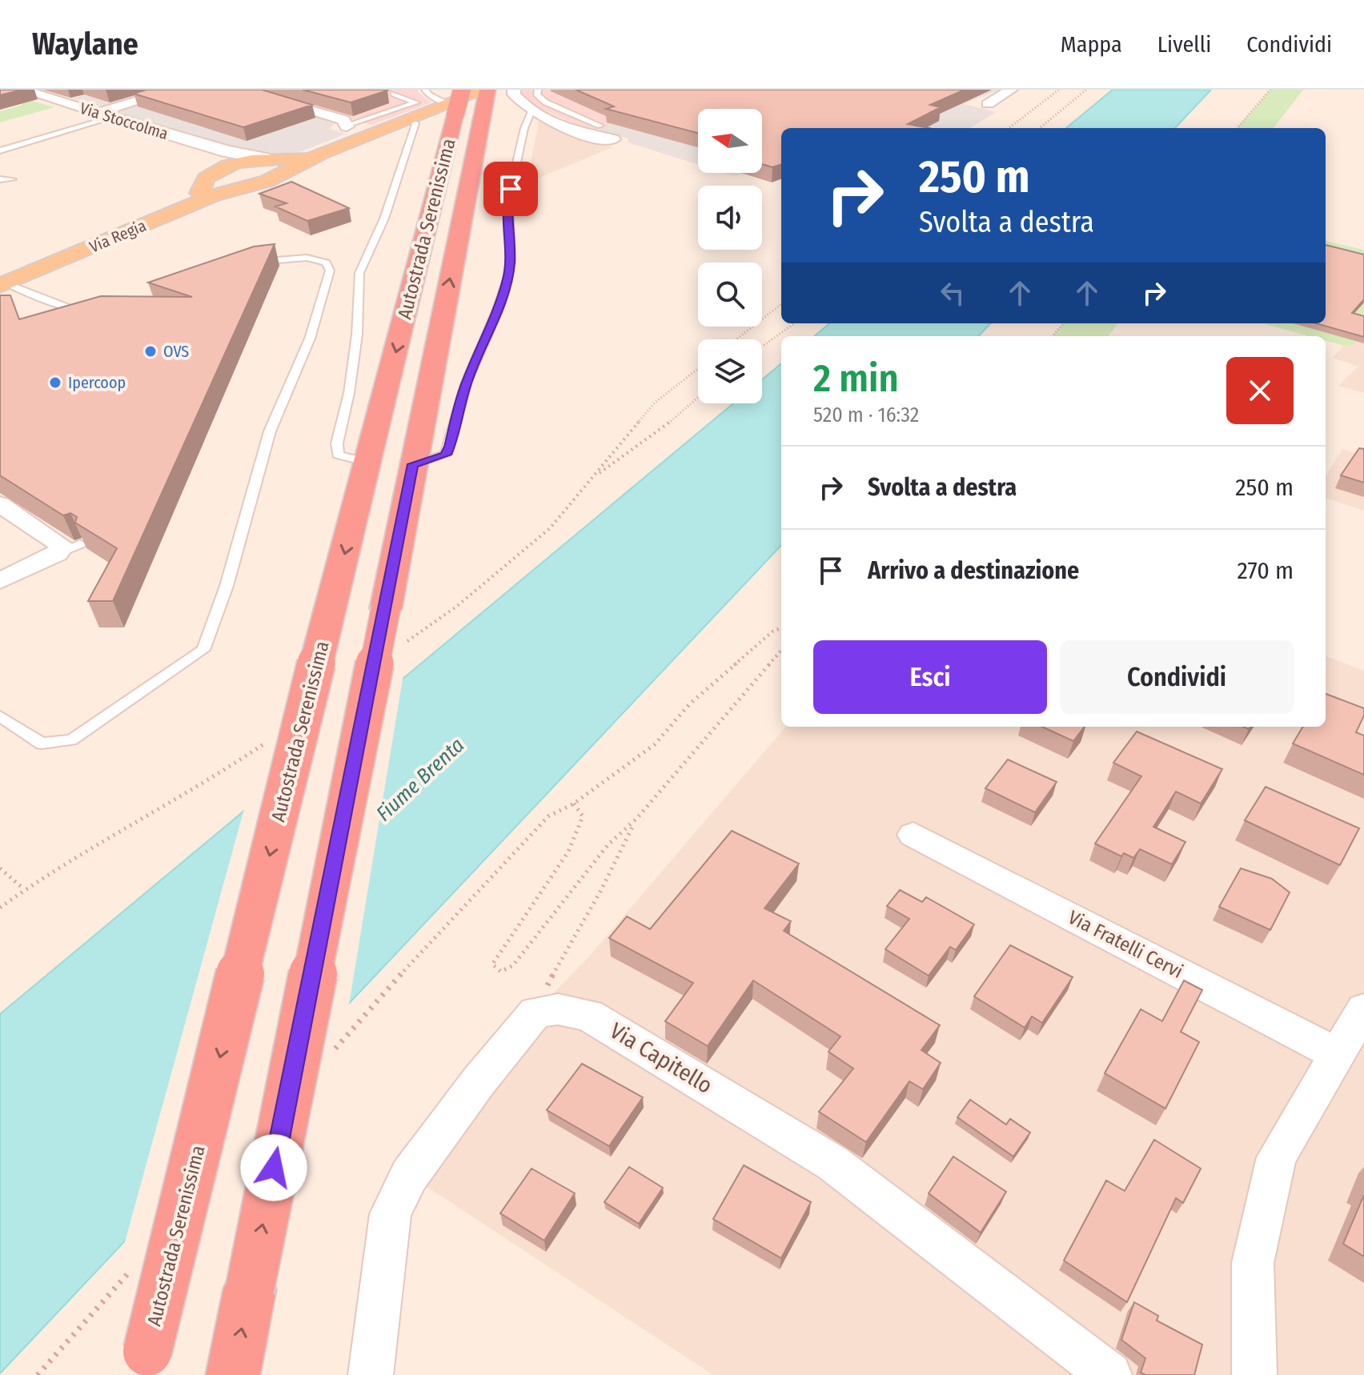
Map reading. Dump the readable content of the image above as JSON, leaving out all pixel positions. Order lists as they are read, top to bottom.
{
  "streets": {
    "highway": ["Autostrada Serenissima"],
    "main road": ["Via Regia"],
    "street": ["Via Stoccolma", "Via Fratelli Cervi", "Via Capitello"]
  },
  "crossings": [
    ["Via Stoccolma", "Via Regia"],
    ["Autostrada Serenissima", "Via Regia"]
  ],
  "water": ["Fiume Brenta"],
  "places": ["OVS", "Ipercoop"],
  "north": "left",
  "page": {
    "header": "Waylane",
    "nav": ["Mappa", "Livelli", "Condividi"],
    "turn": ["250 m", "Svolta a destra"],
    "heading": ["2 min", "520 m · 16:32"],
    "list": [
      {
        "name": "Svolta a destra",
        "value": "250 m"
      },
      {
        "name": "Arrivo a destinazione",
        "value": "270 m"
      }
    ],
    "buttons": ["Esci", "Condividi"]
  }
}
